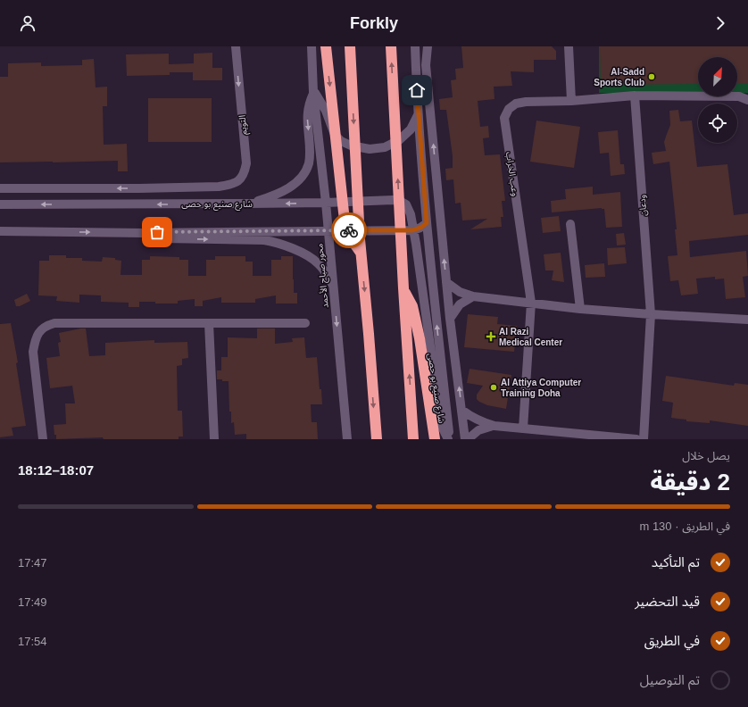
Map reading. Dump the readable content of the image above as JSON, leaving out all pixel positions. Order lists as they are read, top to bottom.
{
  "streets": {
    "street": [
      "التويم",
      "وعب الخراب",
      "شارع صنيع بو حصى",
      "ودعان",
      "محور صباح الأحمد"
    ]
  },
  "crossings": [
    ["التويم", "شارع صنيع بو حصى"],
    ["وعب الخراب", "ودعان"],
    ["شارع صنيع بو حصى", "محور صباح الأحمد"]
  ],
  "one_way": ["التويم", "محور صباح الأحمد"],
  "places": {
    "other": ["Al-Sadd Sports Club", "Al Attiya Computer Training Doha"],
    "health": ["Al Razi Medical Center"]
  },
  "north": "top right",
  "page": {
    "header": "Forkly",
    "heading": ["2 دقيقة", "يصل خلال", "18:07–18:12"],
    "bar": "في الطريق · 130 m",
    "list": [
      ["تم التأكيد", "17:47"],
      ["قيد التحضير", "17:49"],
      ["في الطريق", "17:54"],
      "تم التوصيل"
    ]
  }
}
